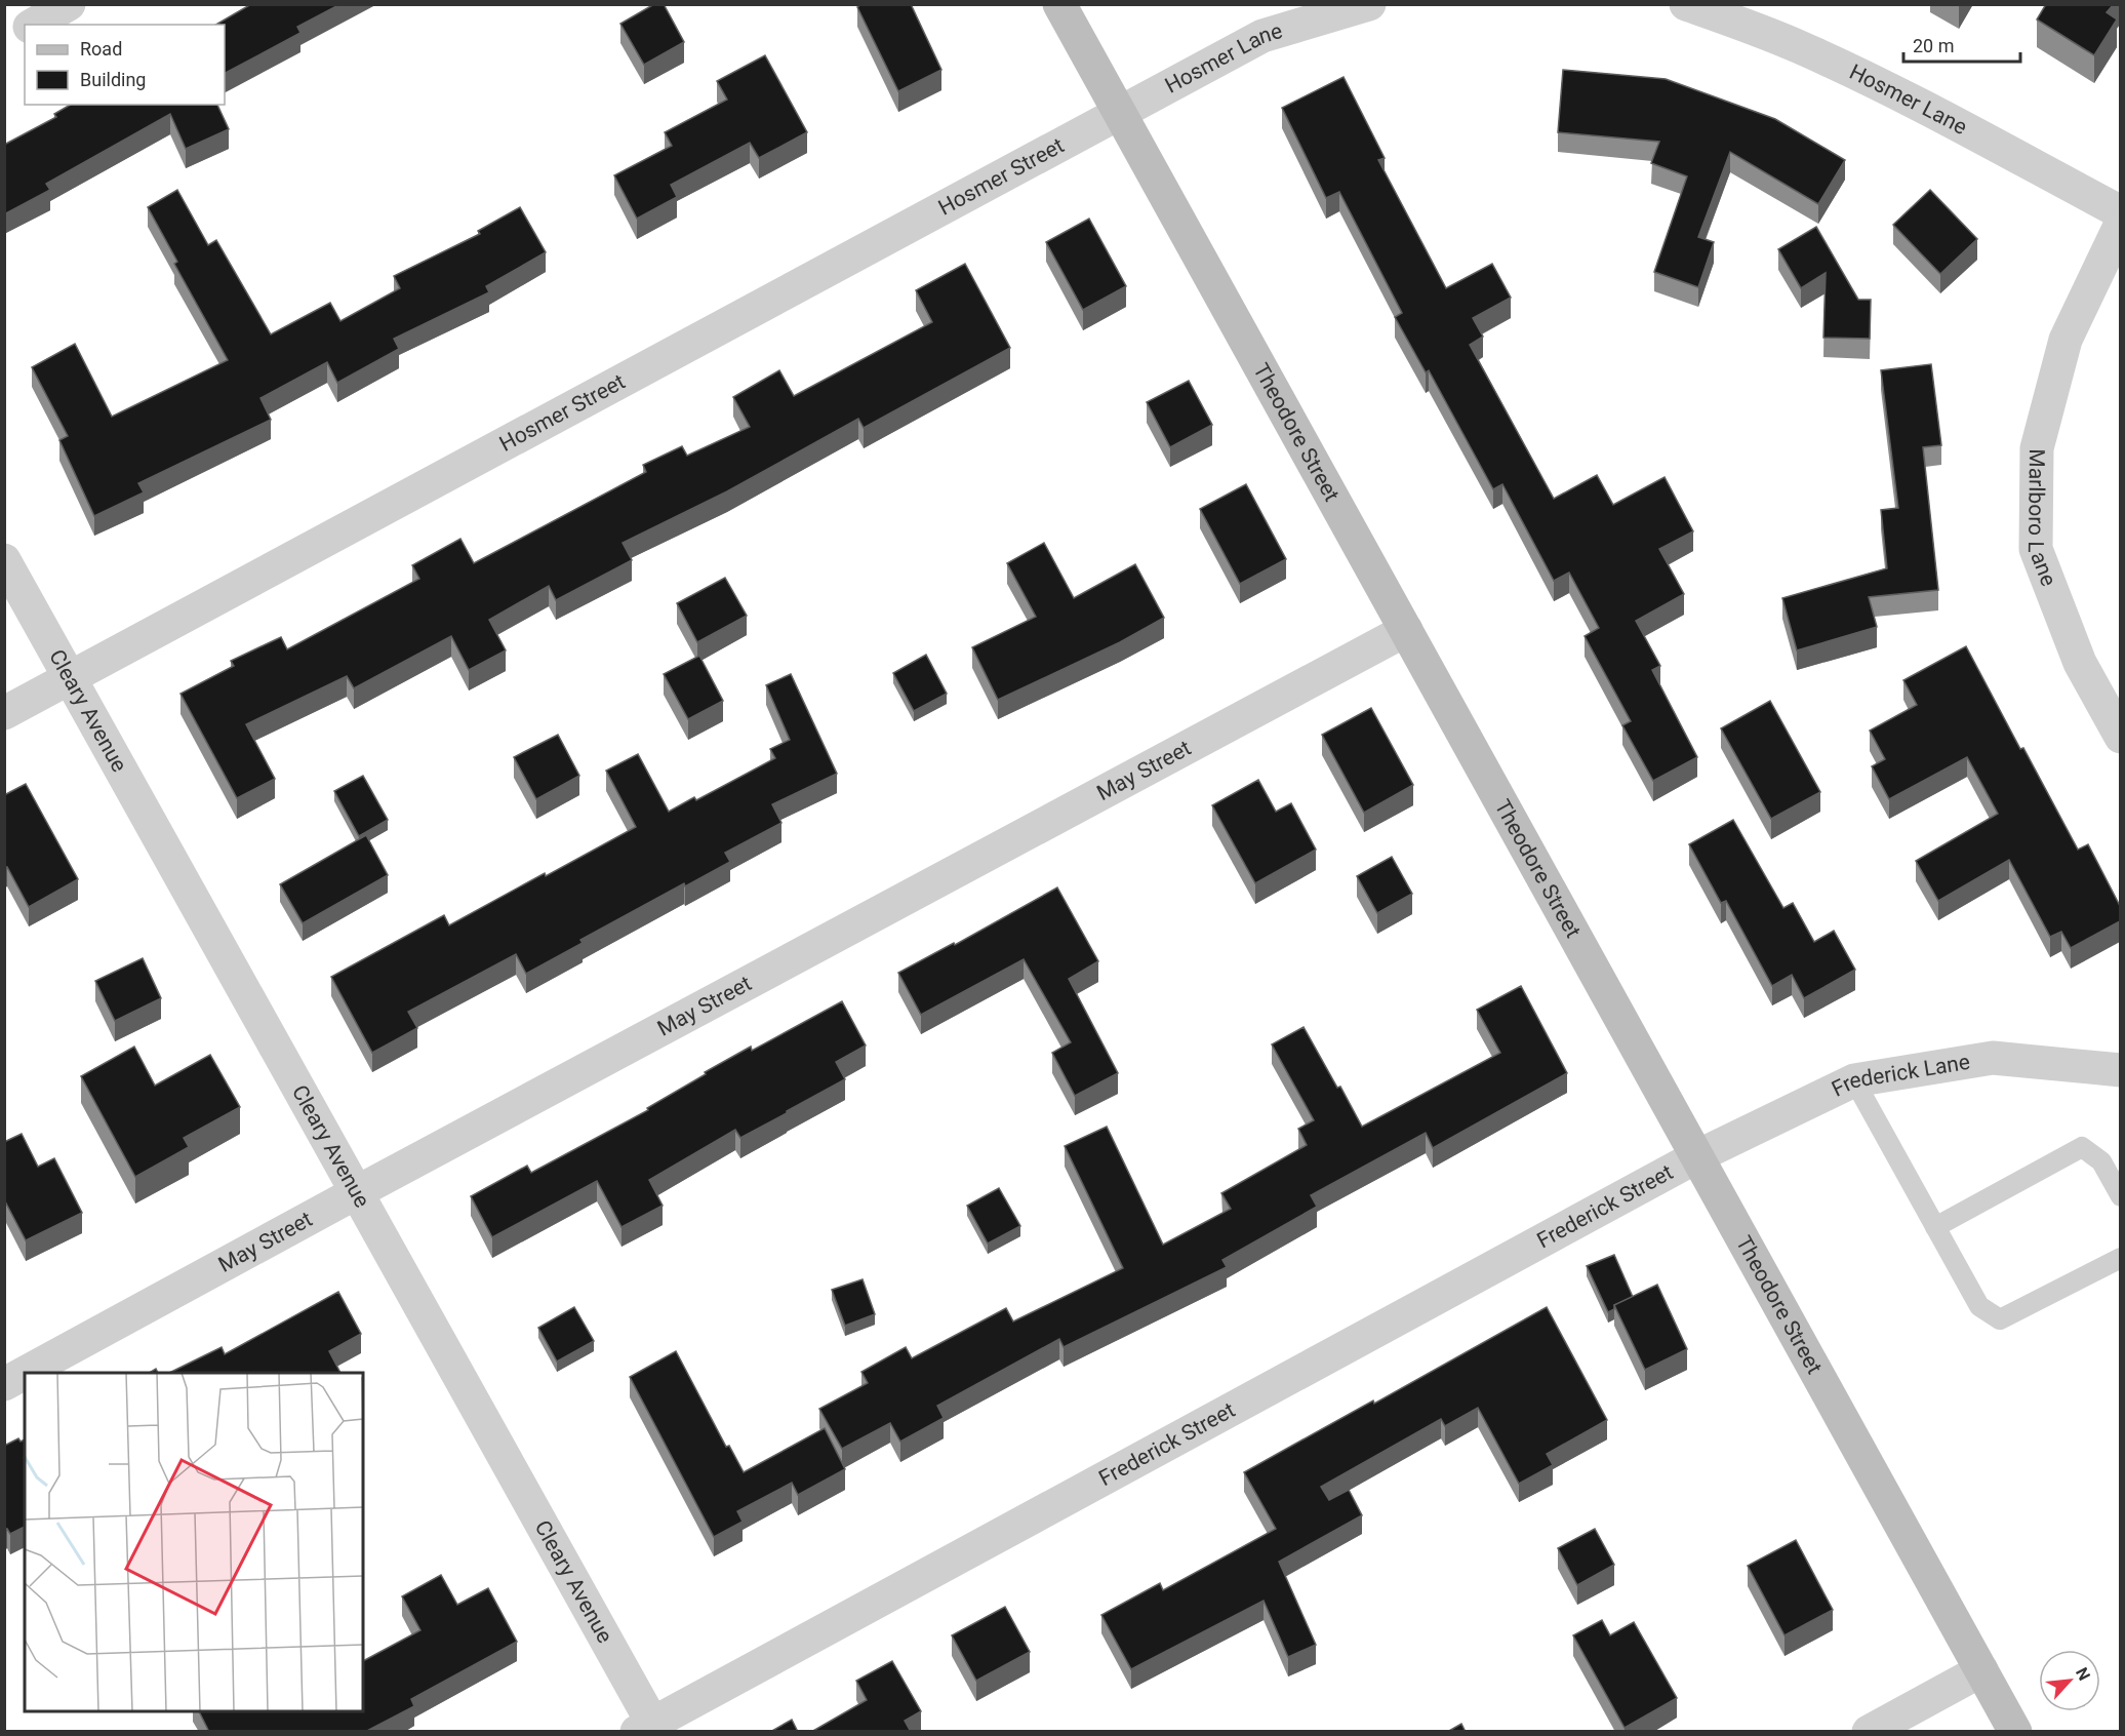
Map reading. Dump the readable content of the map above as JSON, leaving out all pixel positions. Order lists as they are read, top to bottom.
{
  "streets": {
    "main road": ["Theodore Street"],
    "street": [
      "Hosmer Lane",
      "Hosmer Street",
      "Marlboro Lane",
      "Cleary Avenue",
      "May Street",
      "Frederick Lane",
      "Frederick Street"
    ]
  },
  "crossings": [
    ["Hosmer Lane", "Hosmer Street"],
    ["Hosmer Lane", "Theodore Street"],
    ["Hosmer Street", "Theodore Street"],
    ["Hosmer Street", "Cleary Avenue"],
    ["Theodore Street", "May Street"],
    ["Theodore Street", "Frederick Lane"],
    ["Theodore Street", "Frederick Street"],
    ["Cleary Avenue", "May Street"],
    ["Cleary Avenue", "Frederick Street"],
    ["Frederick Lane", "Frederick Street"]
  ],
  "legend": ["Road", "Building"],
  "scale_bar": "20 m",
  "north": "top right"
}
